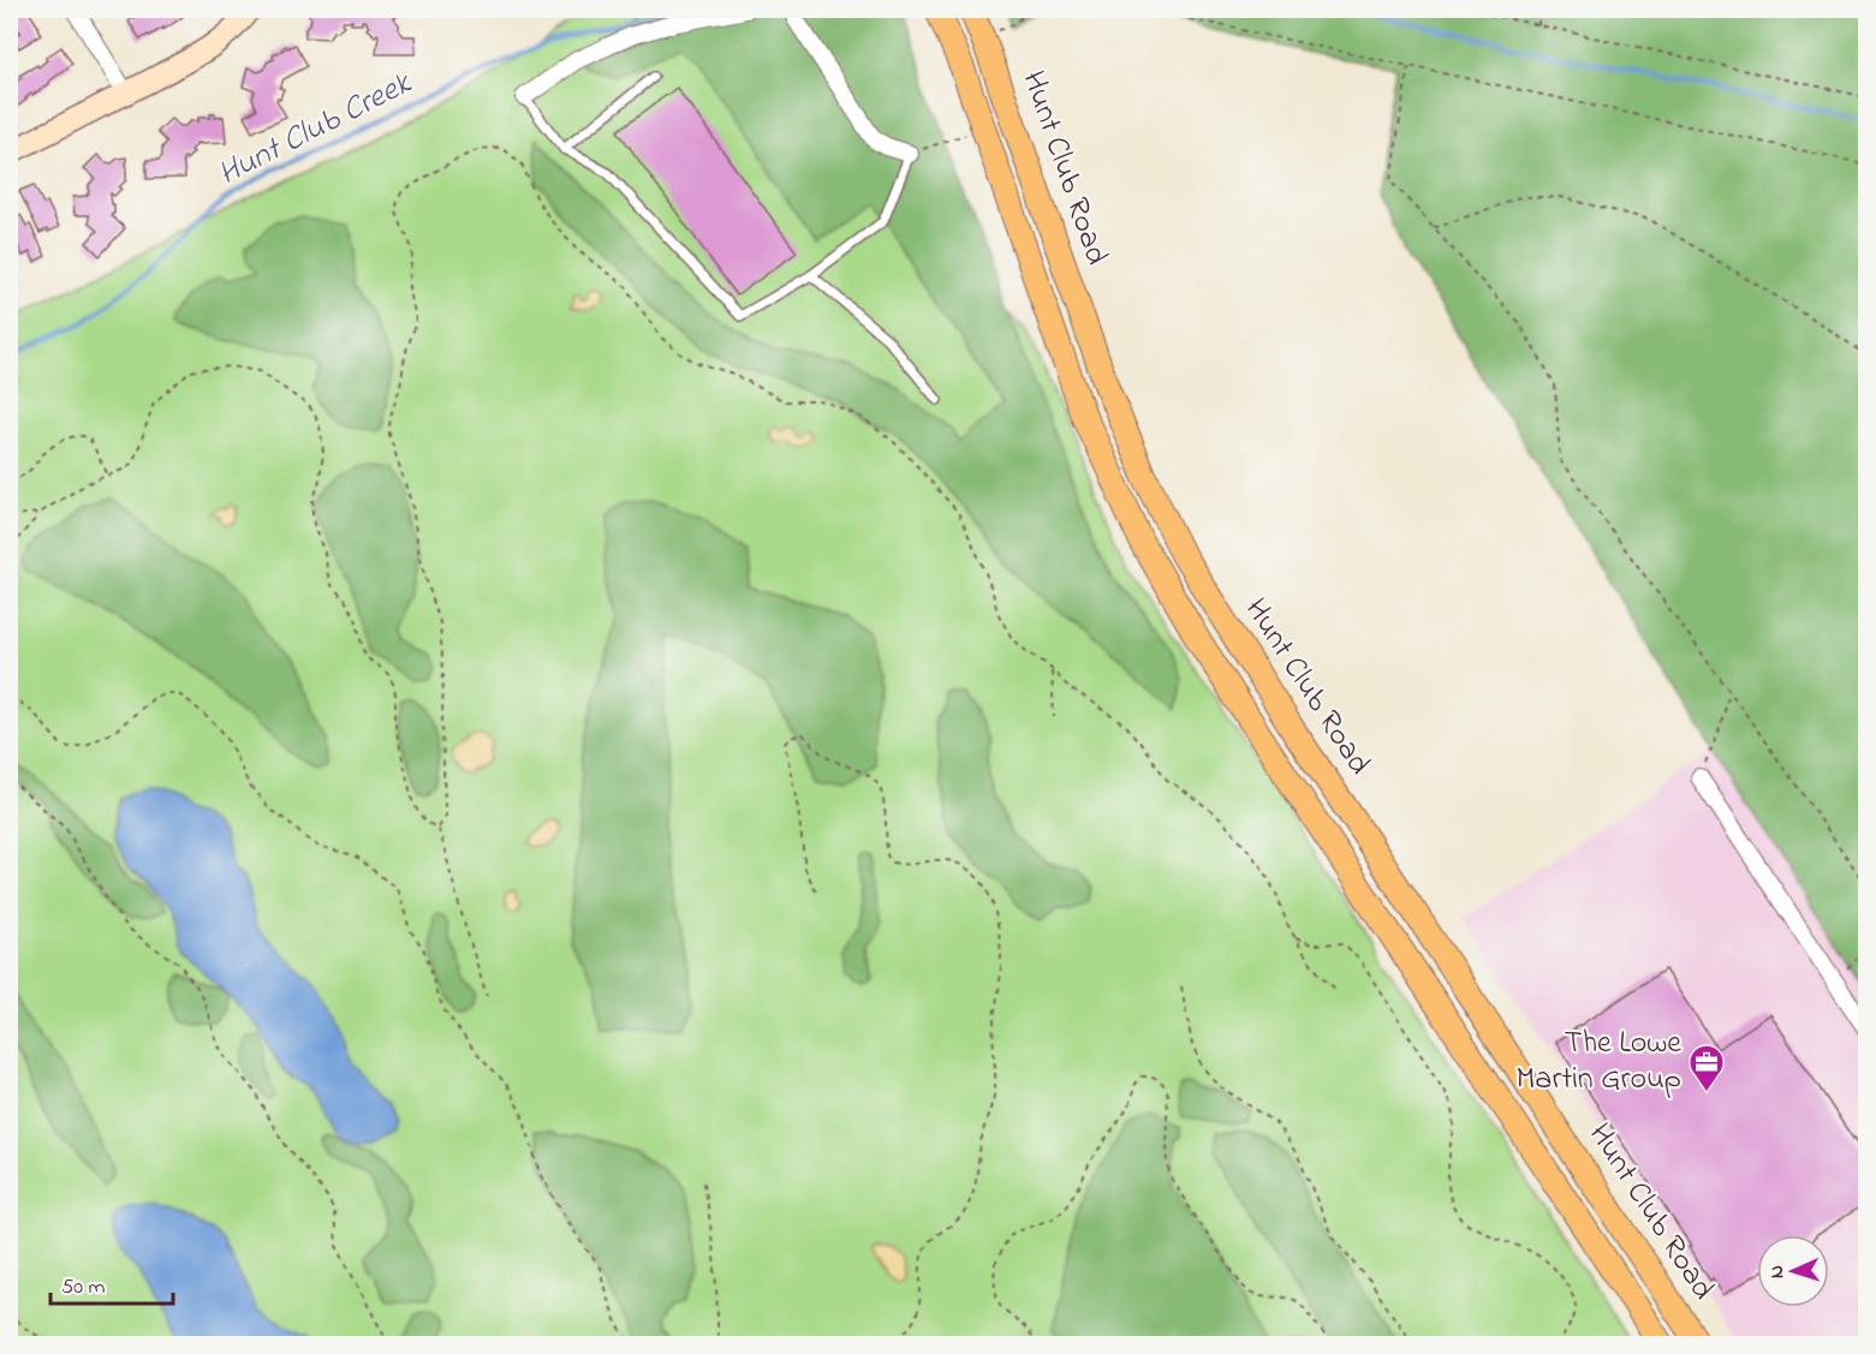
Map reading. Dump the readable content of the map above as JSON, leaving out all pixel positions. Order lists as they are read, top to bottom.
{
  "streets": {
    "main road": ["Hunt Club Road"]
  },
  "water": ["Hunt Club Creek"],
  "places": {
    "office": ["The Lowe Martin Group"]
  },
  "scale_bar": "50 m",
  "north": "left"
}
